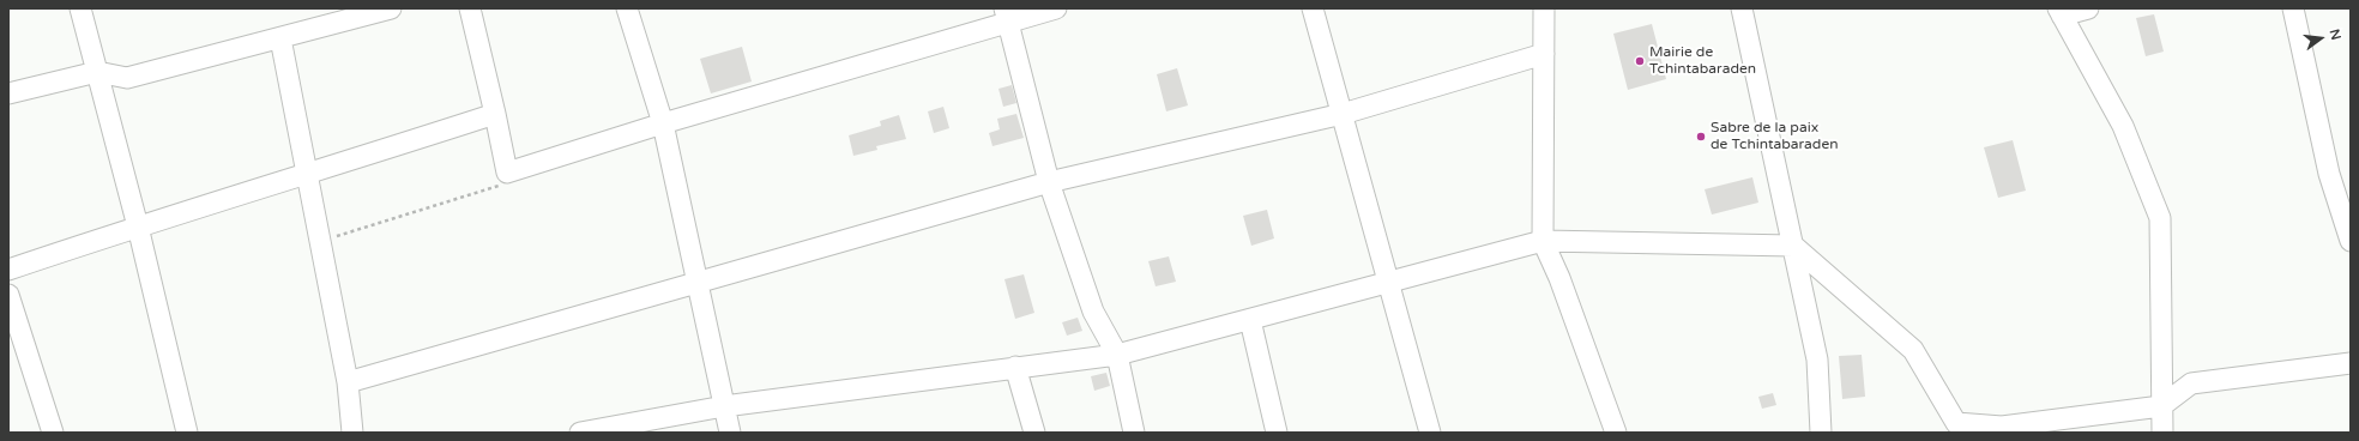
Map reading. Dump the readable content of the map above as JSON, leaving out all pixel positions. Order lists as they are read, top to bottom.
{
  "places": ["Mairie de Tchintabaraden", "Sabre de la paix de Tchintabaraden"],
  "north": "right"
}
